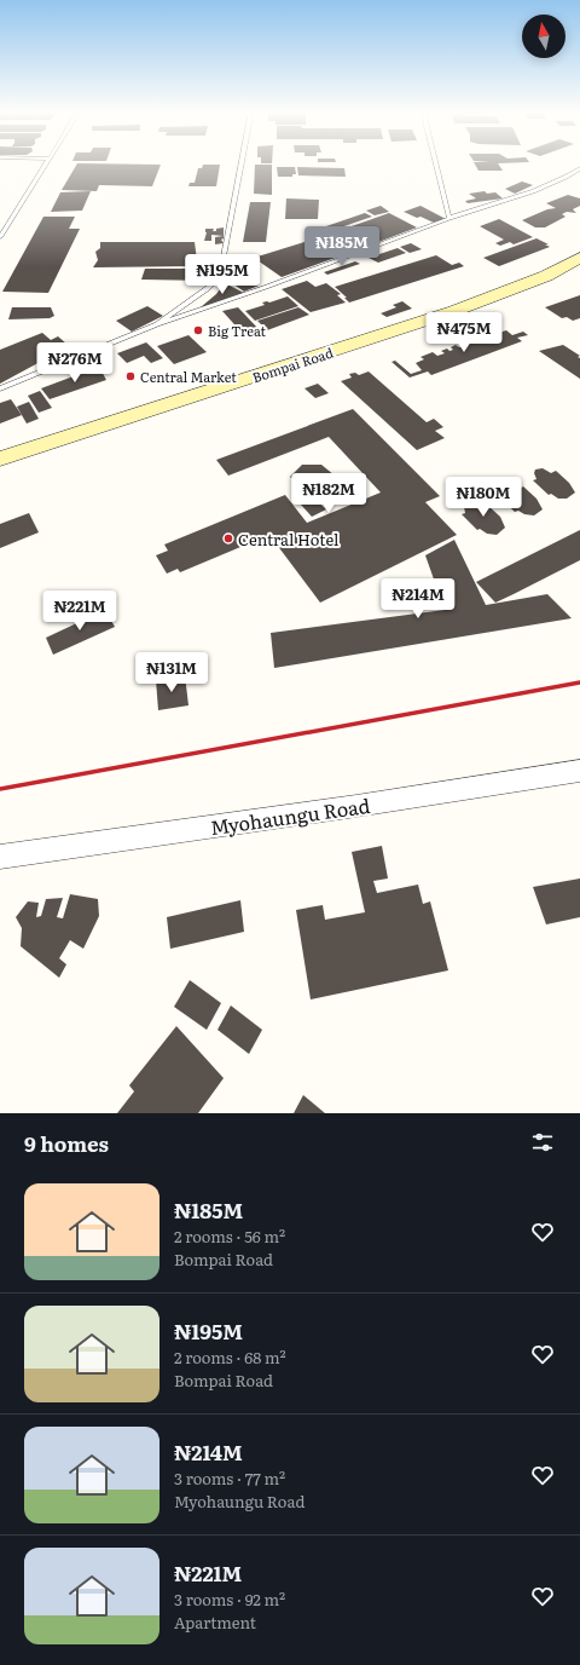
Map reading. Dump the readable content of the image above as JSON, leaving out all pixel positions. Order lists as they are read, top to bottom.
{
  "streets": {
    "main road": ["Bompai Road"],
    "street": ["Myohaungu Road"]
  },
  "places": ["Big Treat", "Central Market", "Central Hotel"],
  "north": "top",
  "page": {
    "price": [
      "₦185M",
      "₦195M",
      "₦475M",
      "₦276M",
      "₦182M",
      "₦180M",
      "₦214M",
      "₦221M",
      "₦131M"
    ],
    "heading": "9 homes",
    "list": [
      {
        "name": "₦185M",
        "note": "2 rooms · 56 m² · Bompai Road"
      },
      {
        "name": "₦195M",
        "note": "2 rooms · 68 m² · Bompai Road"
      },
      {
        "name": "₦214M",
        "note": "3 rooms · 77 m² · Myohaungu Road"
      },
      {
        "name": "₦221M",
        "note": "3 rooms · 92 m² · Apartment"
      }
    ]
  }
}
